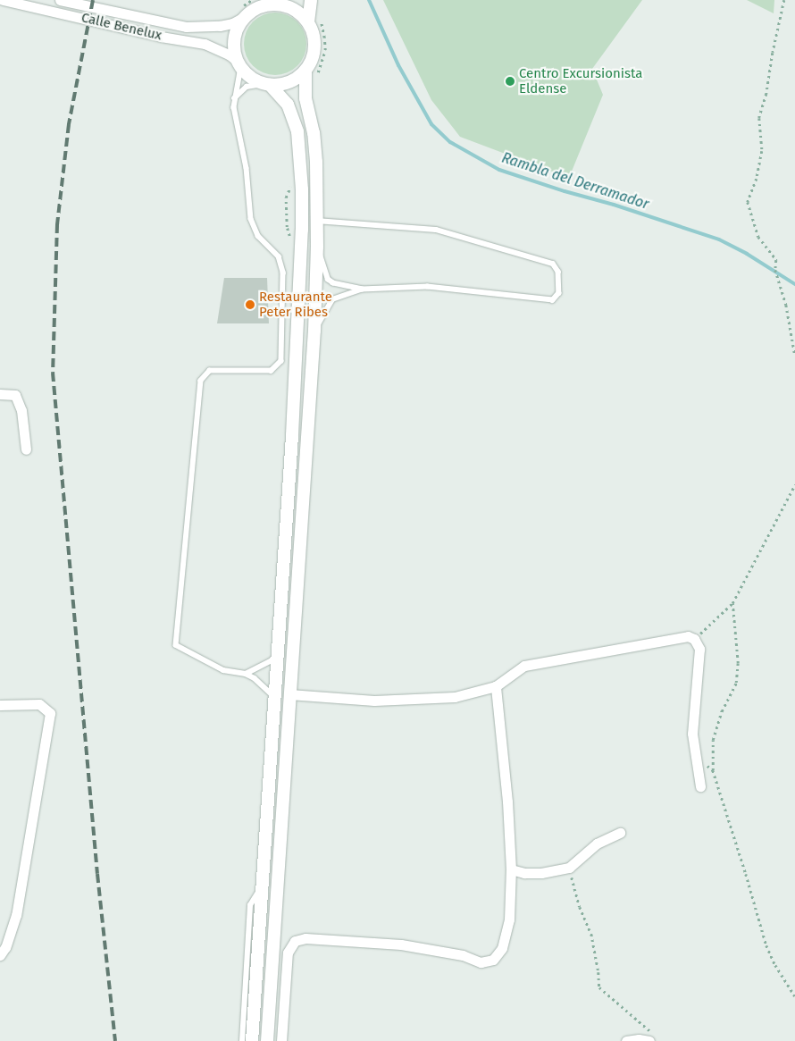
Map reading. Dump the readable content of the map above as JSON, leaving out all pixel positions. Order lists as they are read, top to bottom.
{
  "streets": {
    "street": ["Calle Benelux"]
  },
  "water": ["Rambla del Derramador"],
  "places": ["Centro Excursionista Eldense", "Restaurante Peter Ribes"]
}
